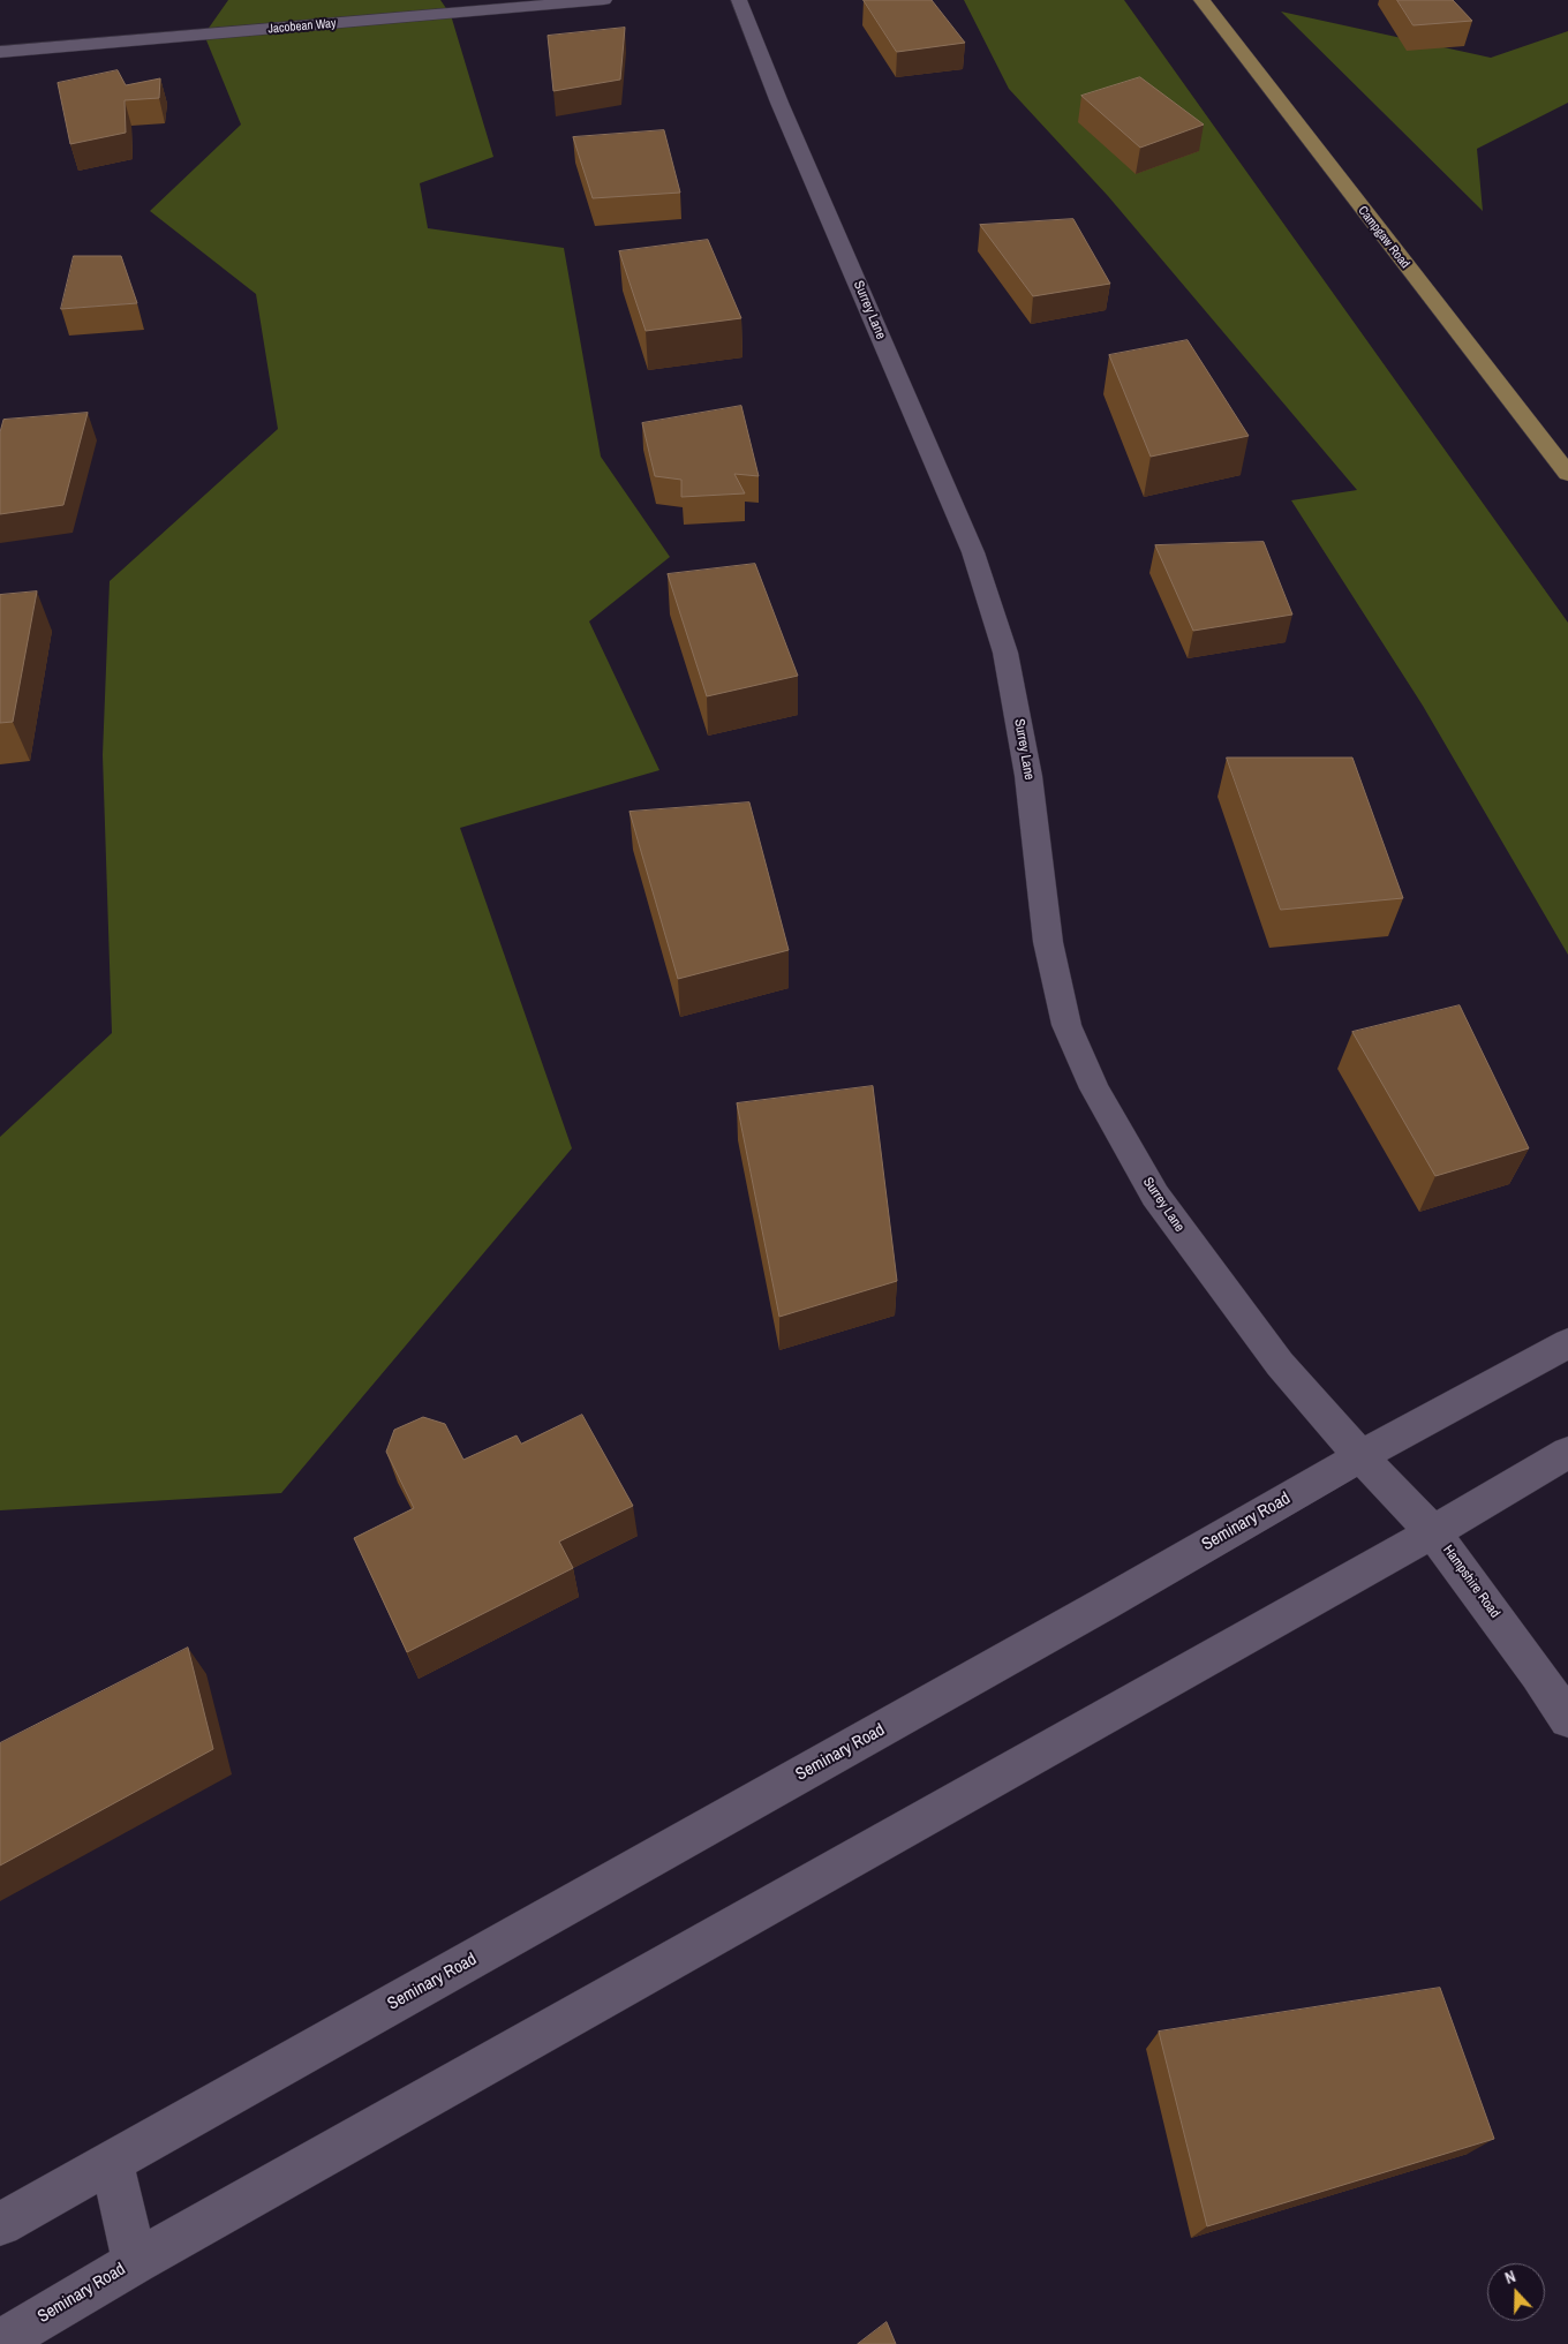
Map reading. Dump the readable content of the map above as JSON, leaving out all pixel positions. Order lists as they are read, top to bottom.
{
  "streets": {
    "main road": ["Campgaw Road"],
    "street": [
      "Jacobean Way",
      "Surrey Lane",
      "Seminary Road",
      "Hampshire Road"
    ]
  },
  "crossings": [
    ["Surrey Lane", "Seminary Road"],
    ["Surrey Lane", "Hampshire Road"],
    ["Seminary Road", "Hampshire Road"]
  ],
  "north": "top"
}
